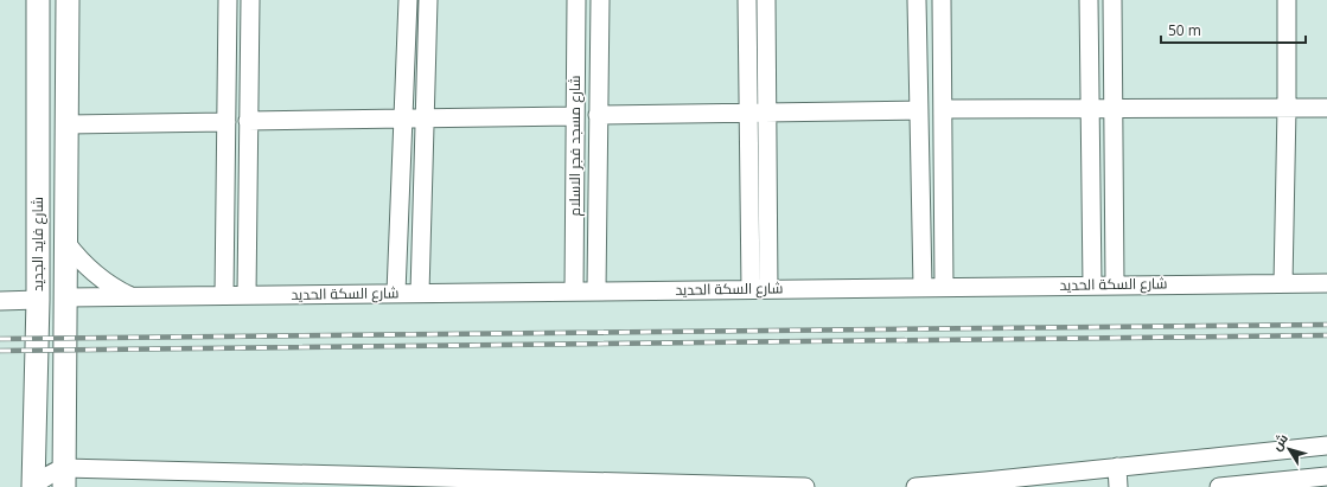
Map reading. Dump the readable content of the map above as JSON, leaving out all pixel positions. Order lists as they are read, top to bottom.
{
  "streets": {
    "street": ["شارع مسجد فجر الاسلام", "شارع فايد الجديد", "شارع السكة الحديد"]
  },
  "crossings": [
    ["شارع مسجد فجر الاسلام", "شارع السكة الحديد"],
    ["شارع فايد الجديد", "شارع السكة الحديد"]
  ],
  "scale_bar": "50 m",
  "north": "top left"
}
